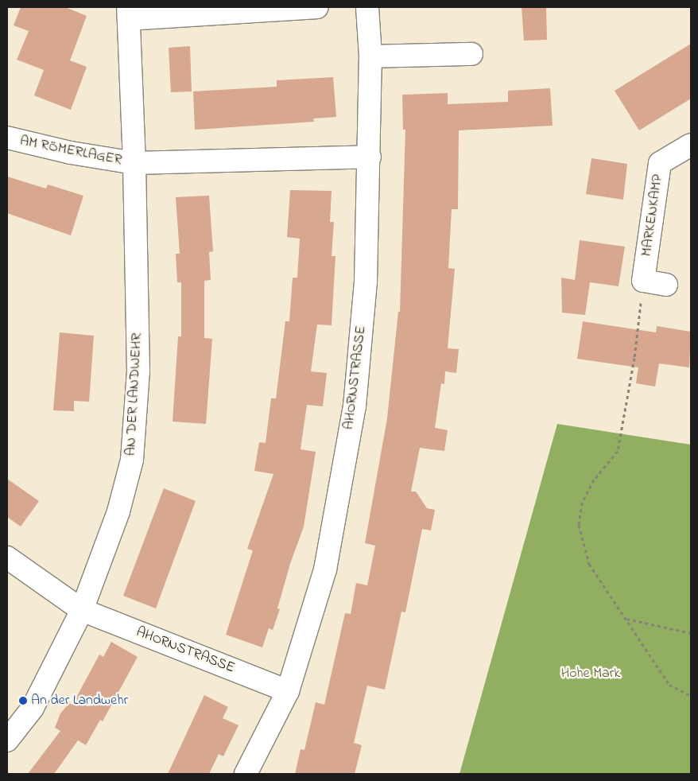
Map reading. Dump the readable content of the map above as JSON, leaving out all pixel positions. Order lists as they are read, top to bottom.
{
  "streets": {
    "street": [
      "AM RÖMERLAGER",
      "MARKENKAMP",
      "AHORNSTRASSE",
      "AN DER LANDWEHR"
    ]
  },
  "crossings": [
    ["AM RÖMERLAGER", "AN DER LANDWEHR"],
    ["AHORNSTRASSE", "AN DER LANDWEHR"]
  ],
  "parks": ["Hohe Mark"],
  "places": ["An der Landwehr"]
}
